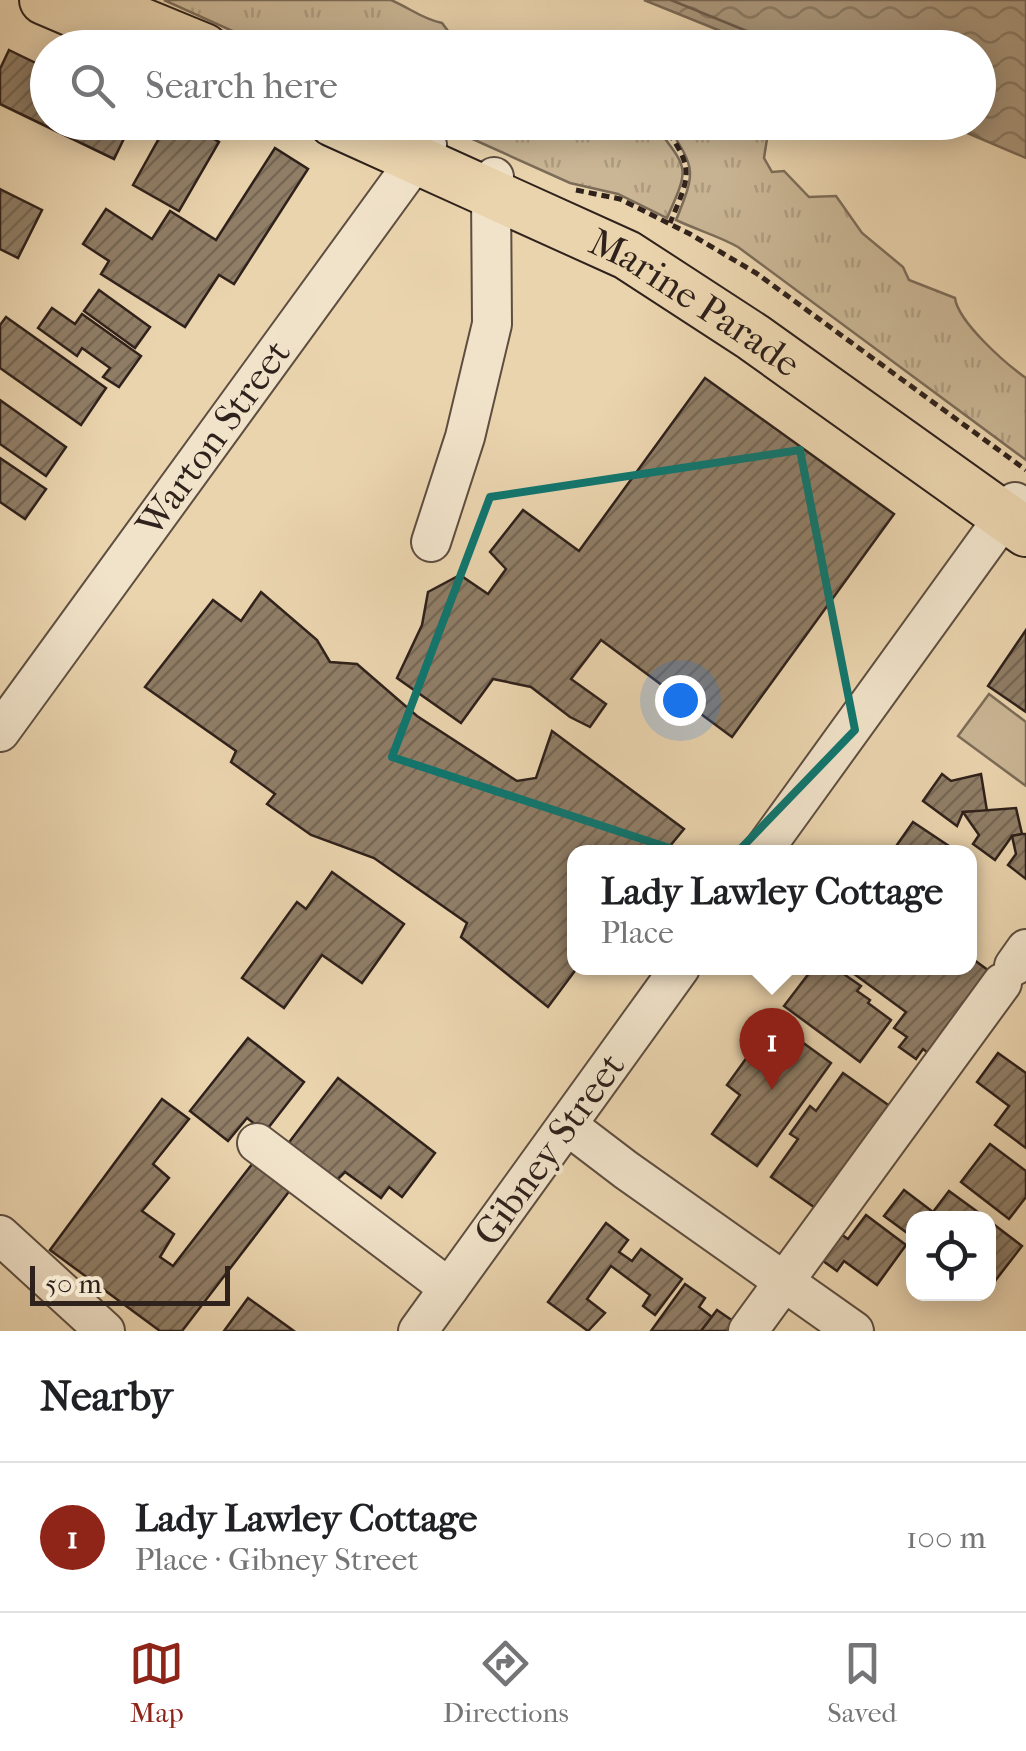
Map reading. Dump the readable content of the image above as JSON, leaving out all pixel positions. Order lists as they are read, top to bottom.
{
  "streets": {
    "main road": ["Marine Parade"],
    "street": ["Warton Street", "Gibney Street"]
  },
  "crossings": [
    ["Marine Parade", "Warton Street"]
  ],
  "scale_bar": "50 m",
  "page": {
    "search": "Search here",
    "popup": ["Lady Lawley Cottage", "Place"],
    "pins": "1",
    "scale": "50 m",
    "heading": "Nearby",
    "list": [
      {
        "mark": "1",
        "name": "Lady Lawley Cottage",
        "note": "Place · Gibney Street",
        "value": "100 m"
      }
    ],
    "nav": ["Map", "Directions", "Saved"]
  }
}
